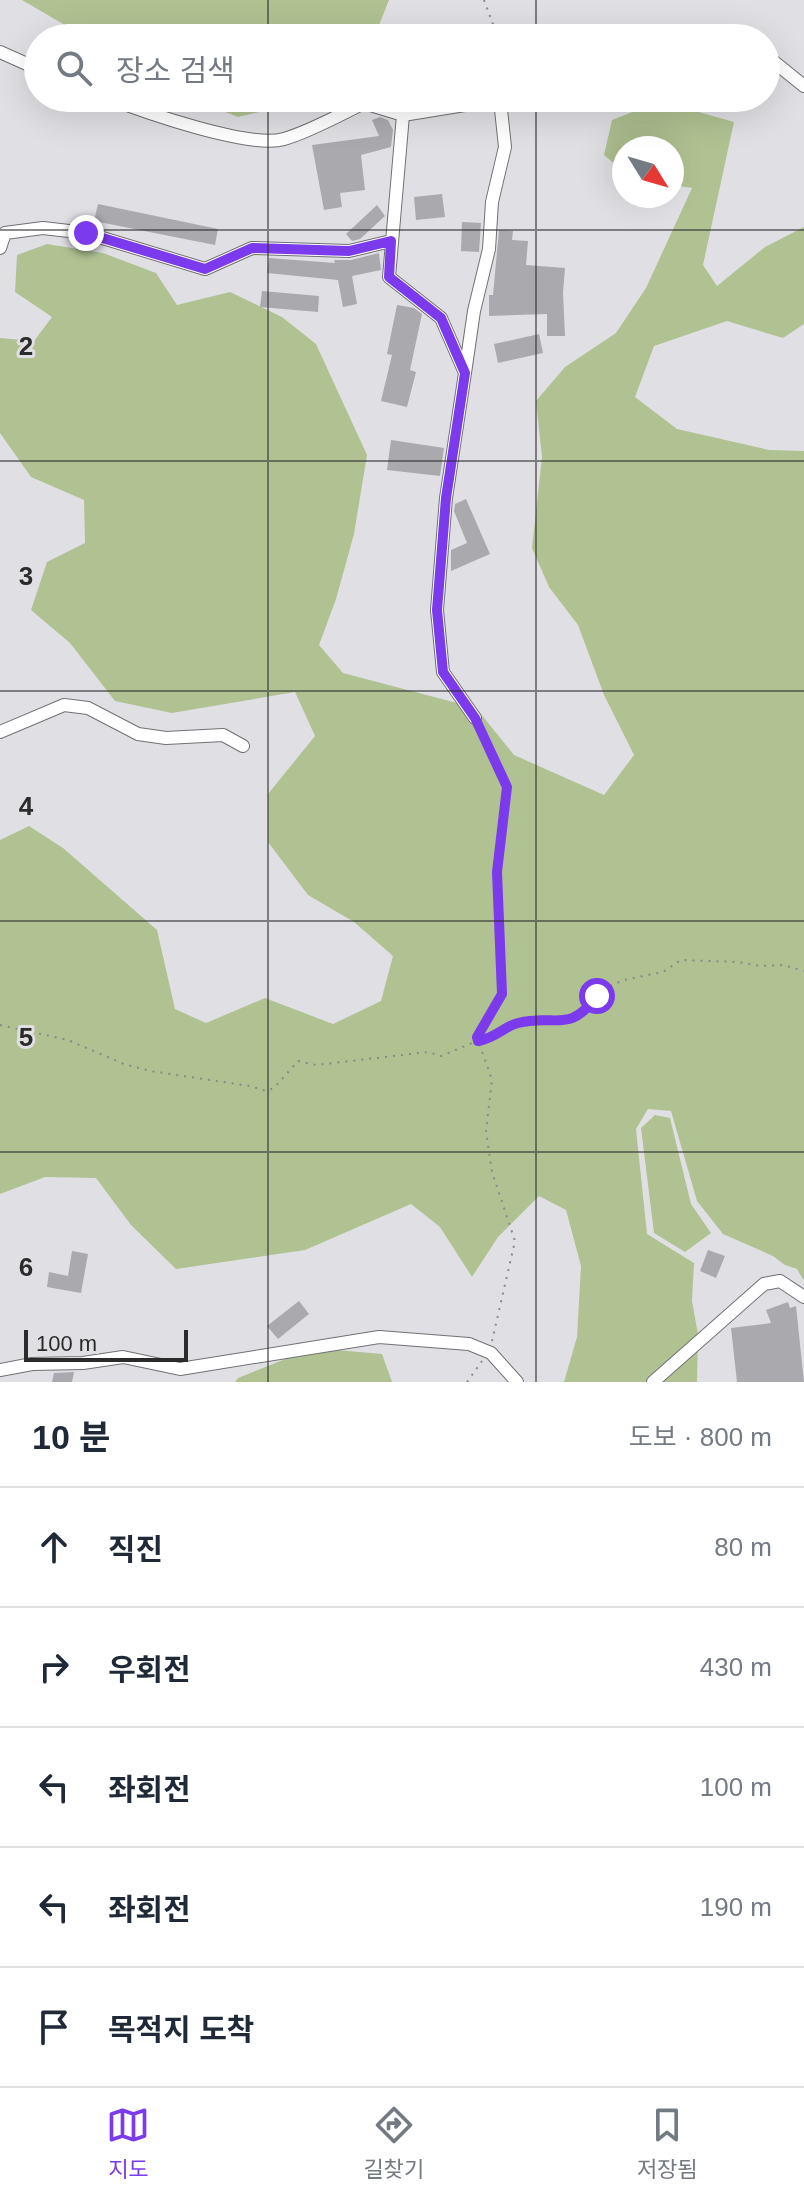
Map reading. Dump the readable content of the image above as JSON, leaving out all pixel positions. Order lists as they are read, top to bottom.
{
  "scale_bar": "100 m",
  "north": "bottom right",
  "page": {
    "search": "장소 검색",
    "scale": "100 m",
    "heading": ["10 분", "도보 · 800 m"],
    "list": [
      ["직진", "80 m"],
      ["우회전", "430 m"],
      ["좌회전", "100 m"],
      ["좌회전", "190 m"],
      "목적지 도착"
    ],
    "nav": ["지도", "길찾기", "저장됨"]
  },
  "grid": {
    "rows": [
      "2",
      "3",
      "4",
      "5",
      "6"
    ]
  }
}
